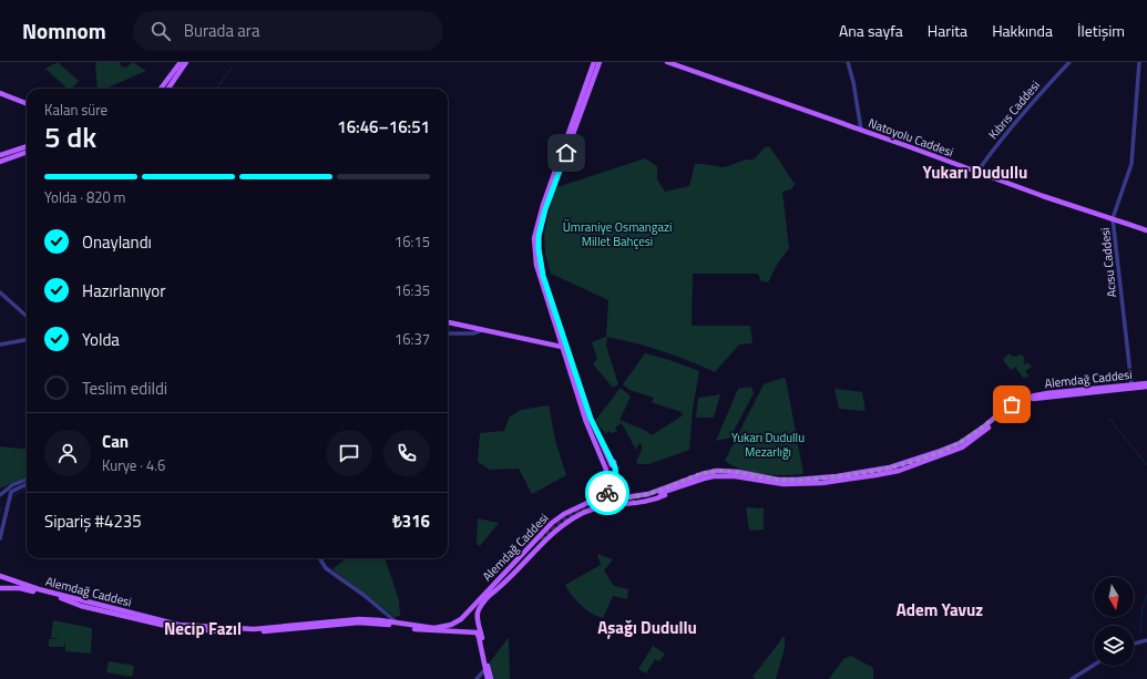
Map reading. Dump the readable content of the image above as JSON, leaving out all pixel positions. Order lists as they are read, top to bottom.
{
  "streets": {
    "main road": ["Natoyolu Caddesi", "Alemdağ Caddesi"],
    "street": ["Kıbrıs Caddesi", "Acısu Caddesi"]
  },
  "crossings": [
    ["Kıbrıs Caddesi", "Natoyolu Caddesi"],
    ["Natoyolu Caddesi", "Acısu Caddesi"],
    ["Acısu Caddesi", "Alemdağ Caddesi"]
  ],
  "districts": [
    "Yukarı Dudullu",
    "Adem Yavuz",
    "Aşağı Dudullu",
    "Necip Fazıl"
  ],
  "parks": ["Ümraniye Osmangazi Millet Bahçesi", "Yukarı Dudullu Mezarlığı"],
  "north": "bottom",
  "page": {
    "header": "Nomnom",
    "search": "Burada ara",
    "nav": [
      "Ana sayfa",
      "Harita",
      "Hakkında",
      "İletişim"
    ],
    "heading": ["5 dk", "Kalan süre", "16:46–16:51"],
    "panel": [
      "Can",
      "Kurye · 4.6",
      "Sipariş #4235",
      "₺316"
    ],
    "bar": "Yolda · 820 m",
    "list": [
      ["Onaylandı", "16:15"],
      ["Hazırlanıyor", "16:35"],
      ["Yolda", "16:37"],
      "Teslim edildi"
    ]
  }
}
